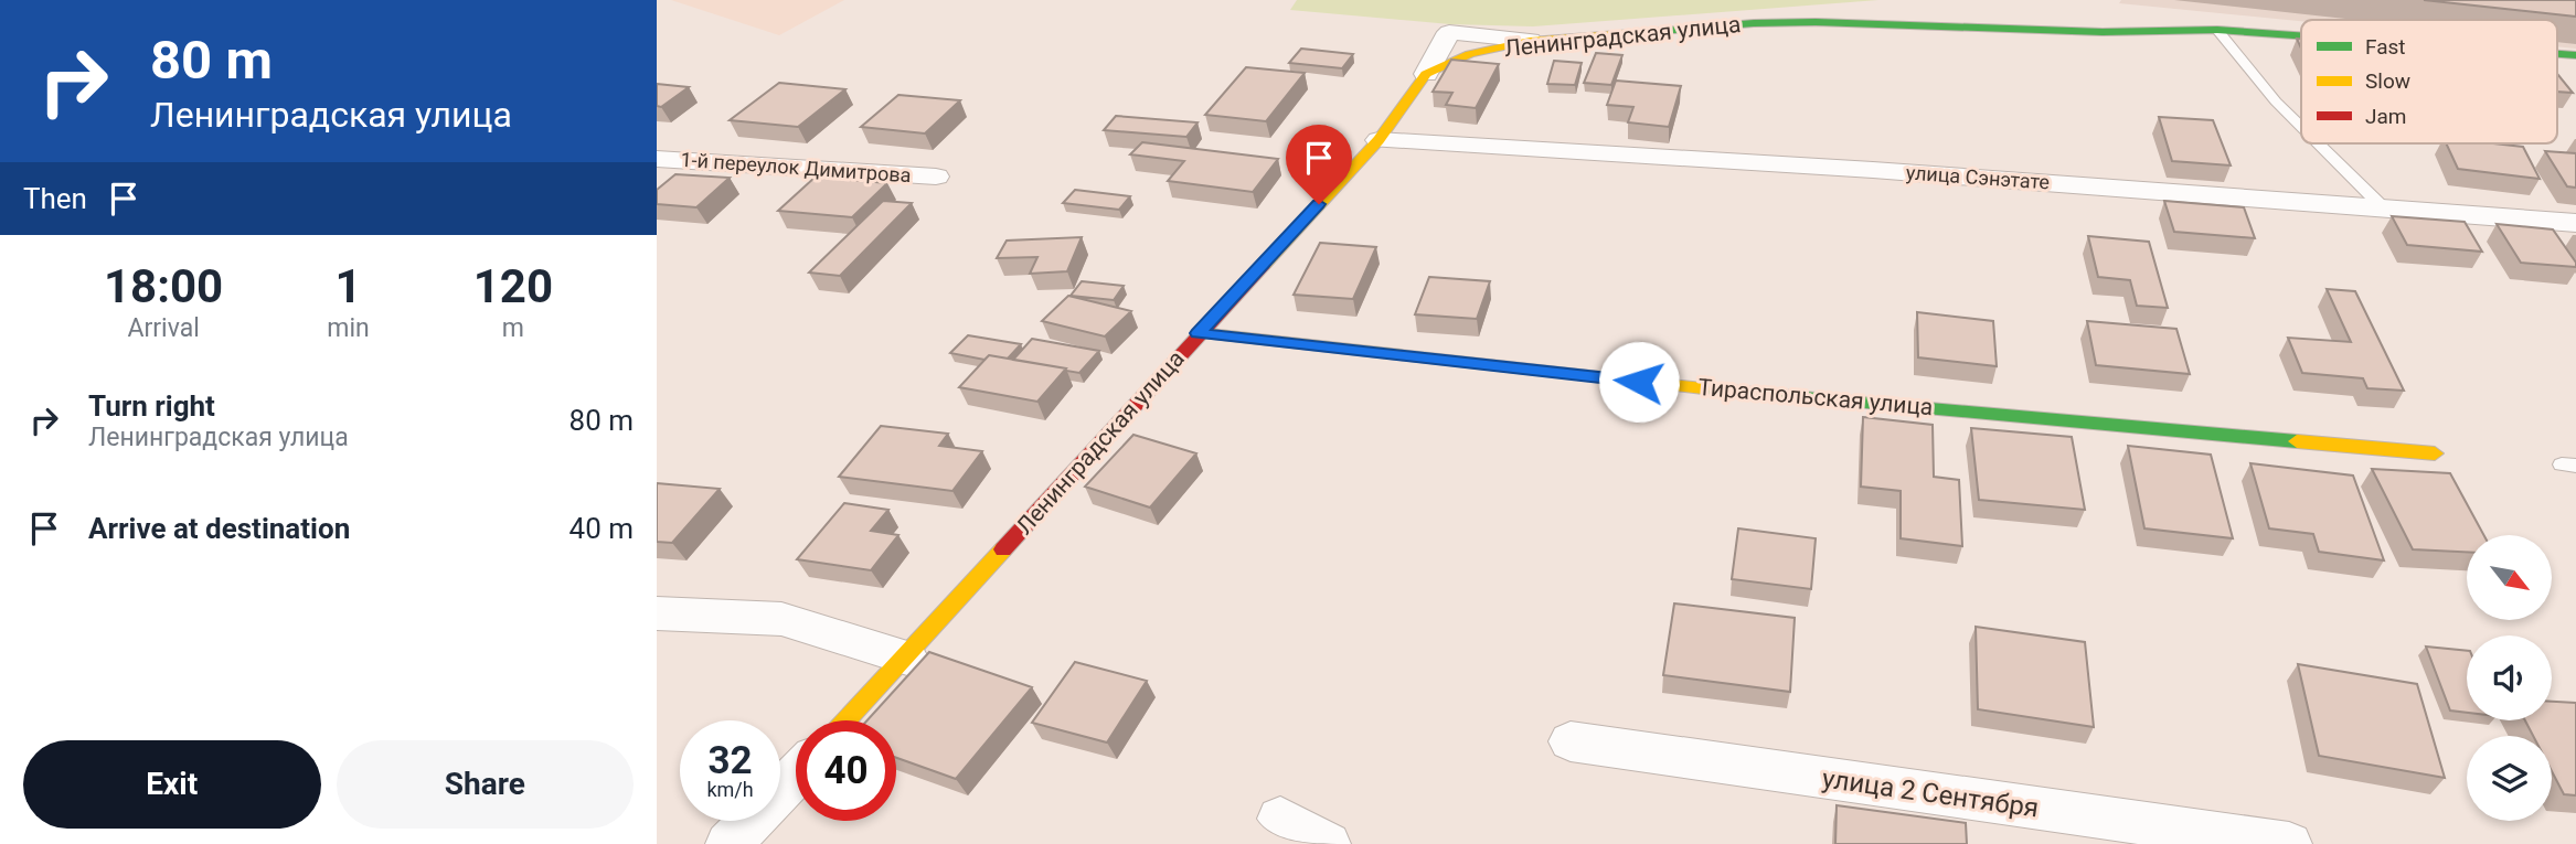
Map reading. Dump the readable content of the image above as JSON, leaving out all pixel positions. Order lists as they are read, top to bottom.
{
  "streets": {
    "street": [
      "Ленинградская улица",
      "1-й переулок Димитрова",
      "улица Сэнэтате",
      "Тираспольская улица",
      "улица 2 Сентября"
    ]
  },
  "crossings": [
    ["Ленинградская улица", "улица Сэнэтате"],
    ["Ленинградская улица", "Тираспольская улица"]
  ],
  "legend": ["Fast", "Slow", "Jam"],
  "north": "bottom right",
  "page": {
    "turn": ["80 m", "Ленинградская улица"],
    "then": "Then",
    "eta": [
      "18:00",
      "Arrival",
      "1",
      "min",
      "120",
      "m"
    ],
    "list": [
      {
        "name": "Turn right",
        "note": "Ленинградская улица",
        "value": "80 m"
      },
      {
        "name": "Arrive at destination",
        "value": "40 m"
      }
    ],
    "speed": "32 km/h",
    "limit": "40",
    "buttons": ["Exit", "Share"]
  }
}
